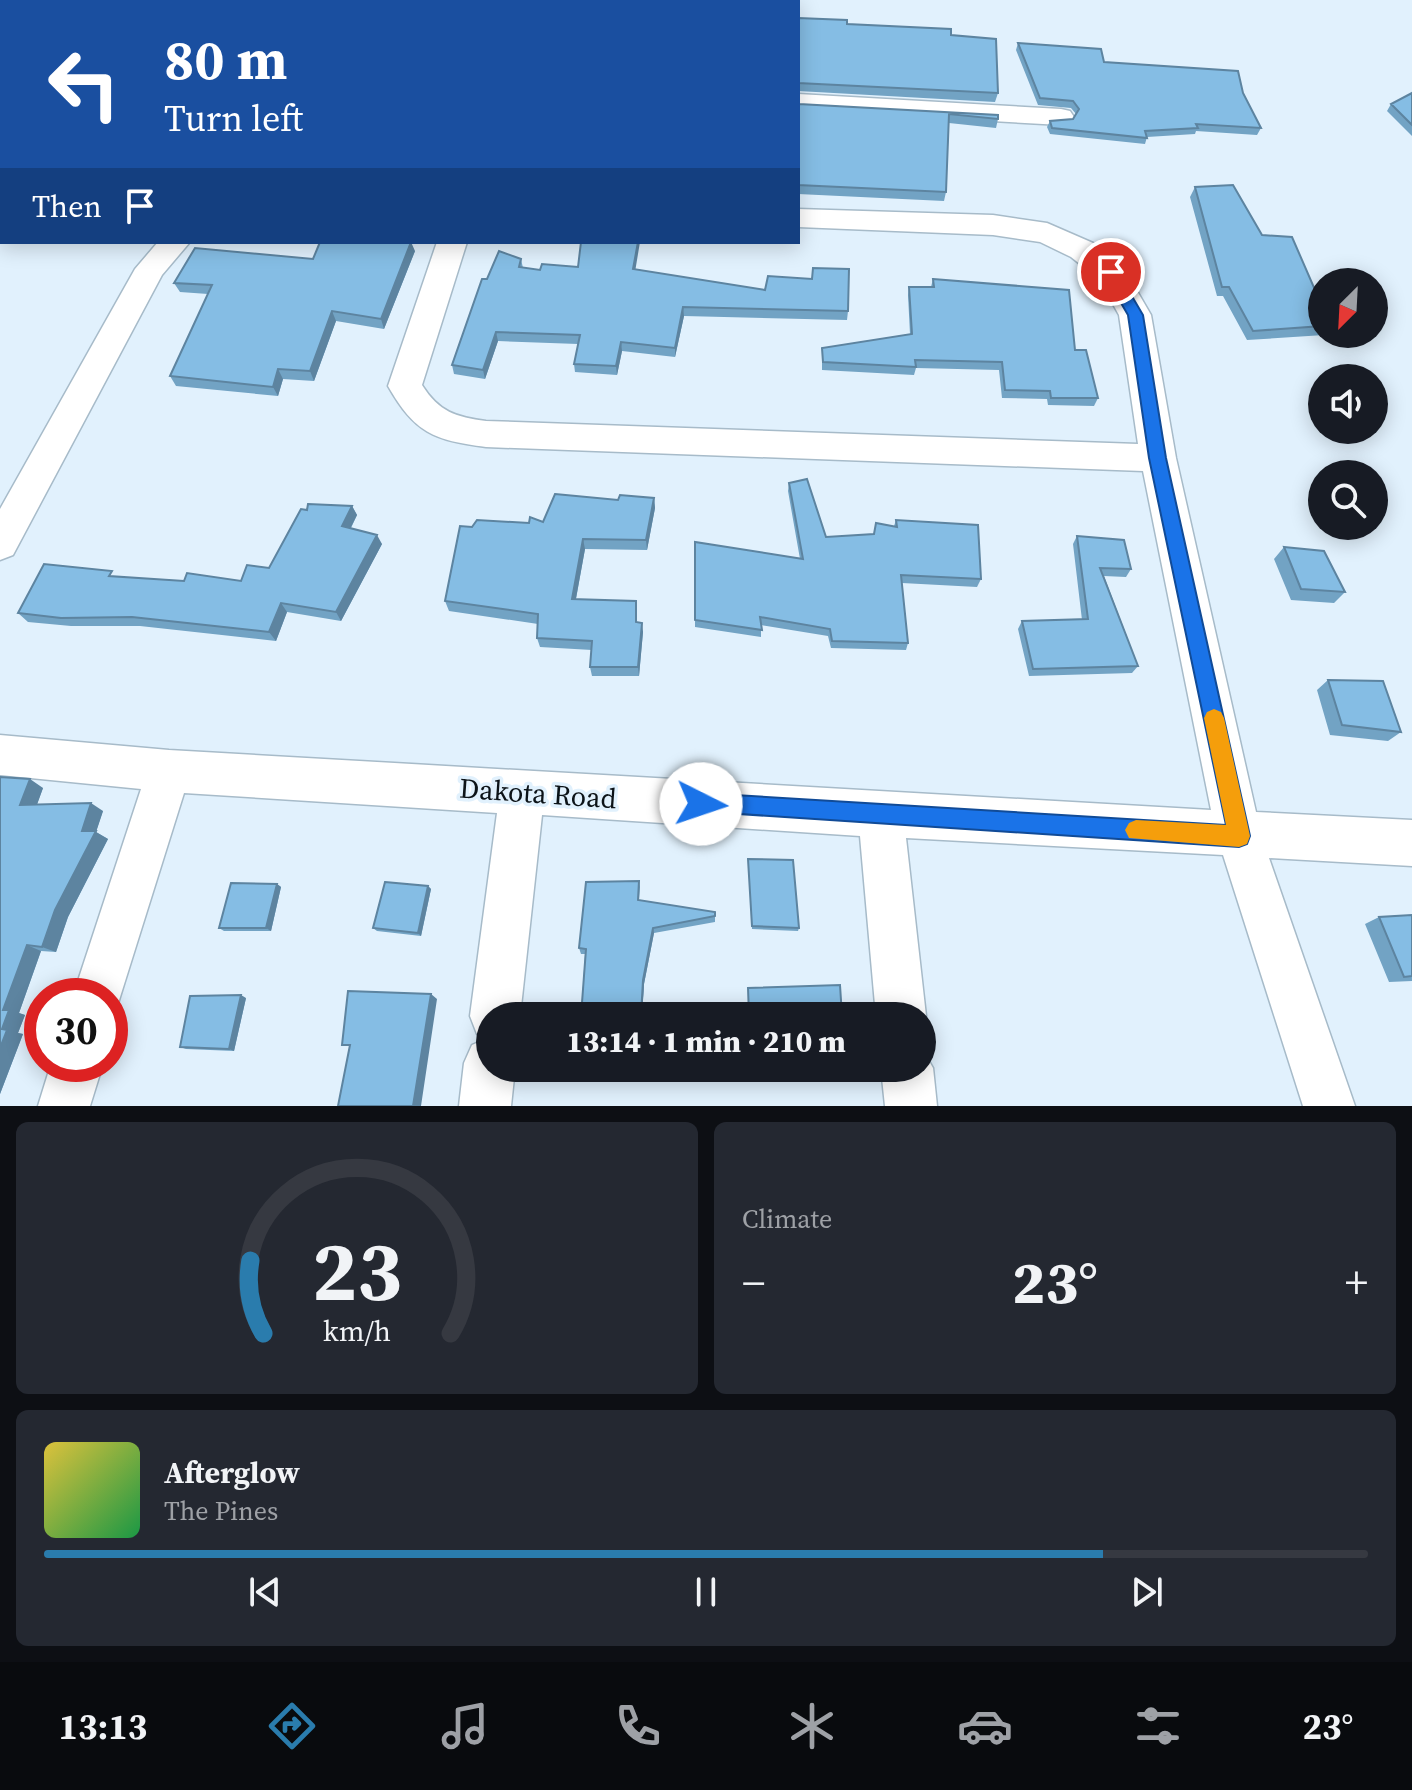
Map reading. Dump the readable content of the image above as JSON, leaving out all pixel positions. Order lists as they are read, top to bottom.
{
  "streets": {
    "street": ["Dakota Road"]
  },
  "north": "bottom left",
  "page": {
    "turn": ["80 m", "Turn left"],
    "then": "Then",
    "limit": "30",
    "trip": "13:14 · 1 min · 210 m",
    "tile": "Climate",
    "heat": ["−", "23°", "+"],
    "song": ["Afterglow", "The Pines"],
    "tabs": ["13:13", "23°"],
    "gauge": ["23", "km/h"]
  }
}
